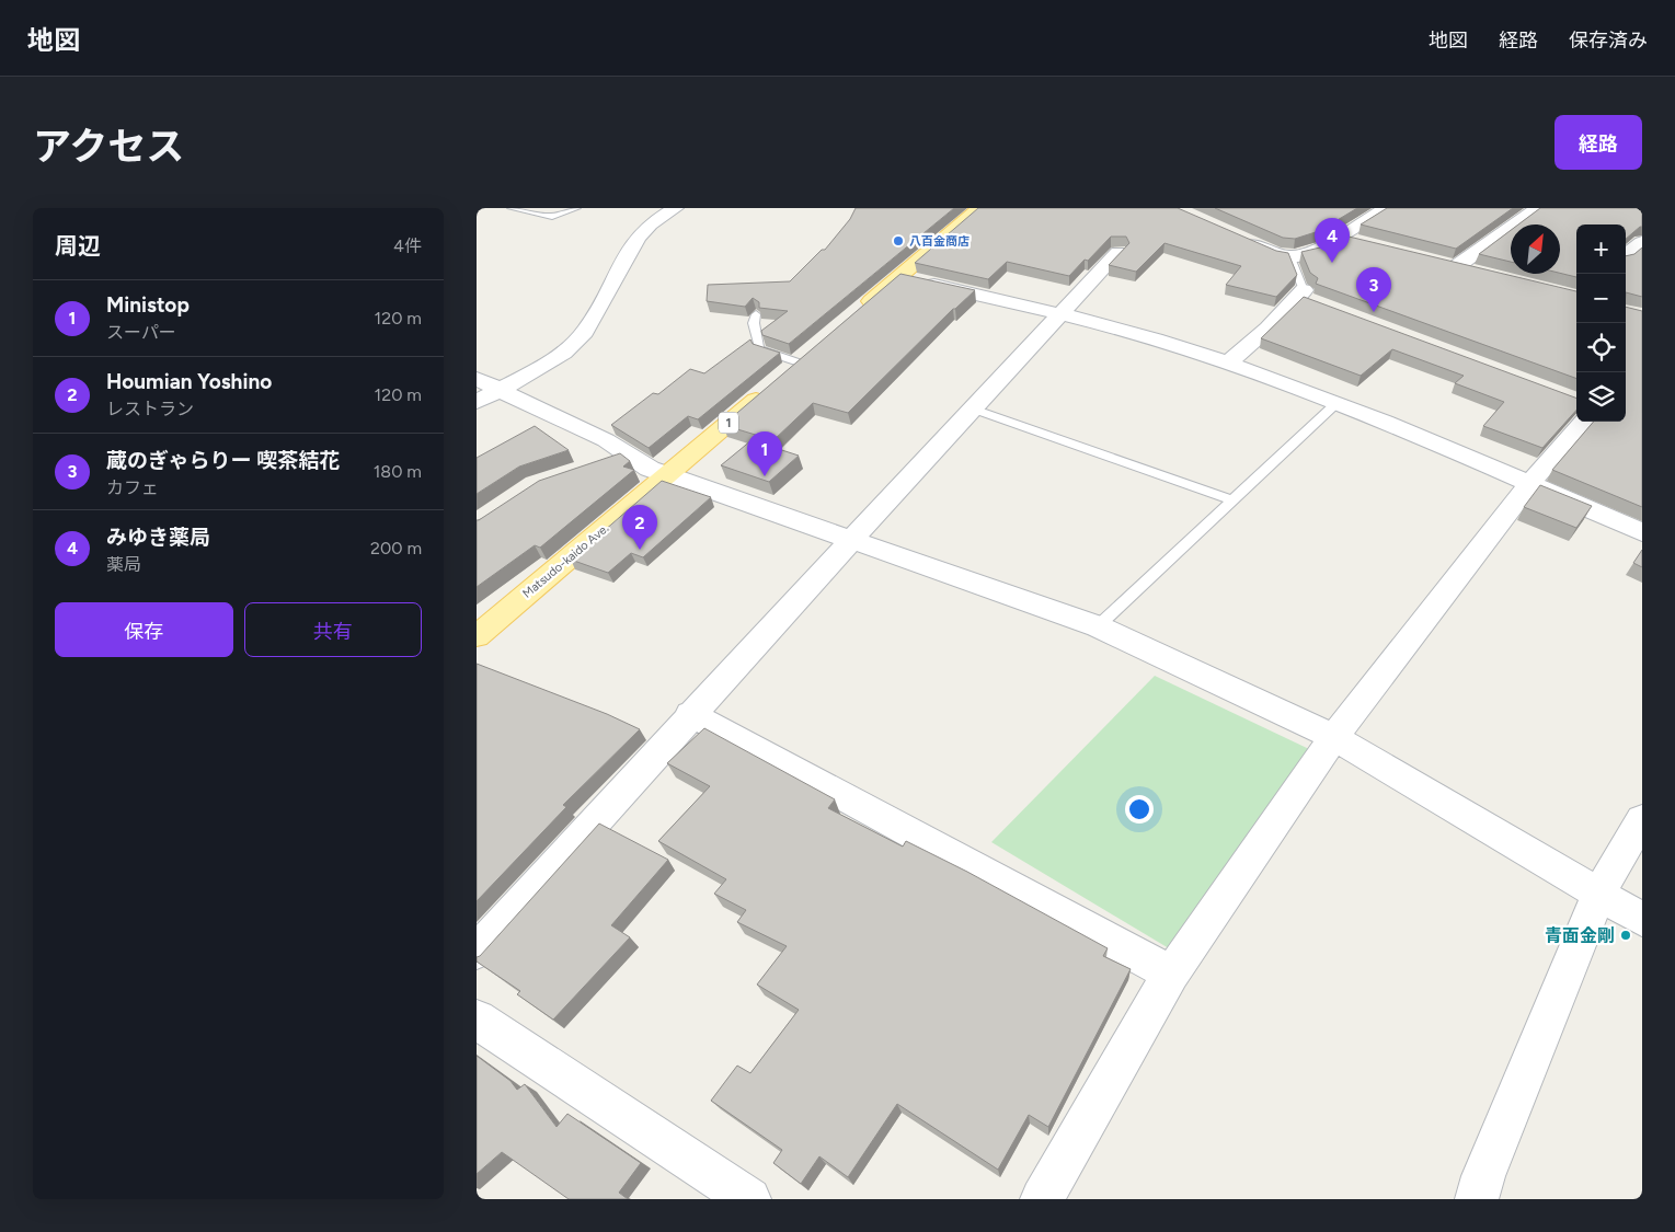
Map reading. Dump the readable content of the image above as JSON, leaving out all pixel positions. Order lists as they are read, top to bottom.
{
  "streets": {
    "main road": ["1", "Matsudo-kaido Ave."]
  },
  "places": ["八百金商店", "青面金剛"],
  "north": "top right",
  "page": {
    "header": "地図",
    "nav": ["地図", "経路", "保存済み"],
    "title": "アクセス",
    "buttons": [
      "経路",
      ["保存", "共有"]
    ],
    "heading": ["周辺", "4件"],
    "pins": [
      "4",
      "3",
      "1",
      "2"
    ],
    "map_buttons": ["+", "−"],
    "list": [
      {
        "mark": "1",
        "name": "Ministop",
        "note": "スーパー",
        "value": "120 m"
      },
      {
        "mark": "2",
        "name": "Houmian Yoshino",
        "note": "レストラン",
        "value": "120 m"
      },
      {
        "mark": "3",
        "name": "蔵のぎゃらりー 喫茶結花",
        "note": "カフェ",
        "value": "180 m"
      },
      {
        "mark": "4",
        "name": "みゆき薬局",
        "note": "薬局",
        "value": "200 m"
      }
    ]
  }
}
